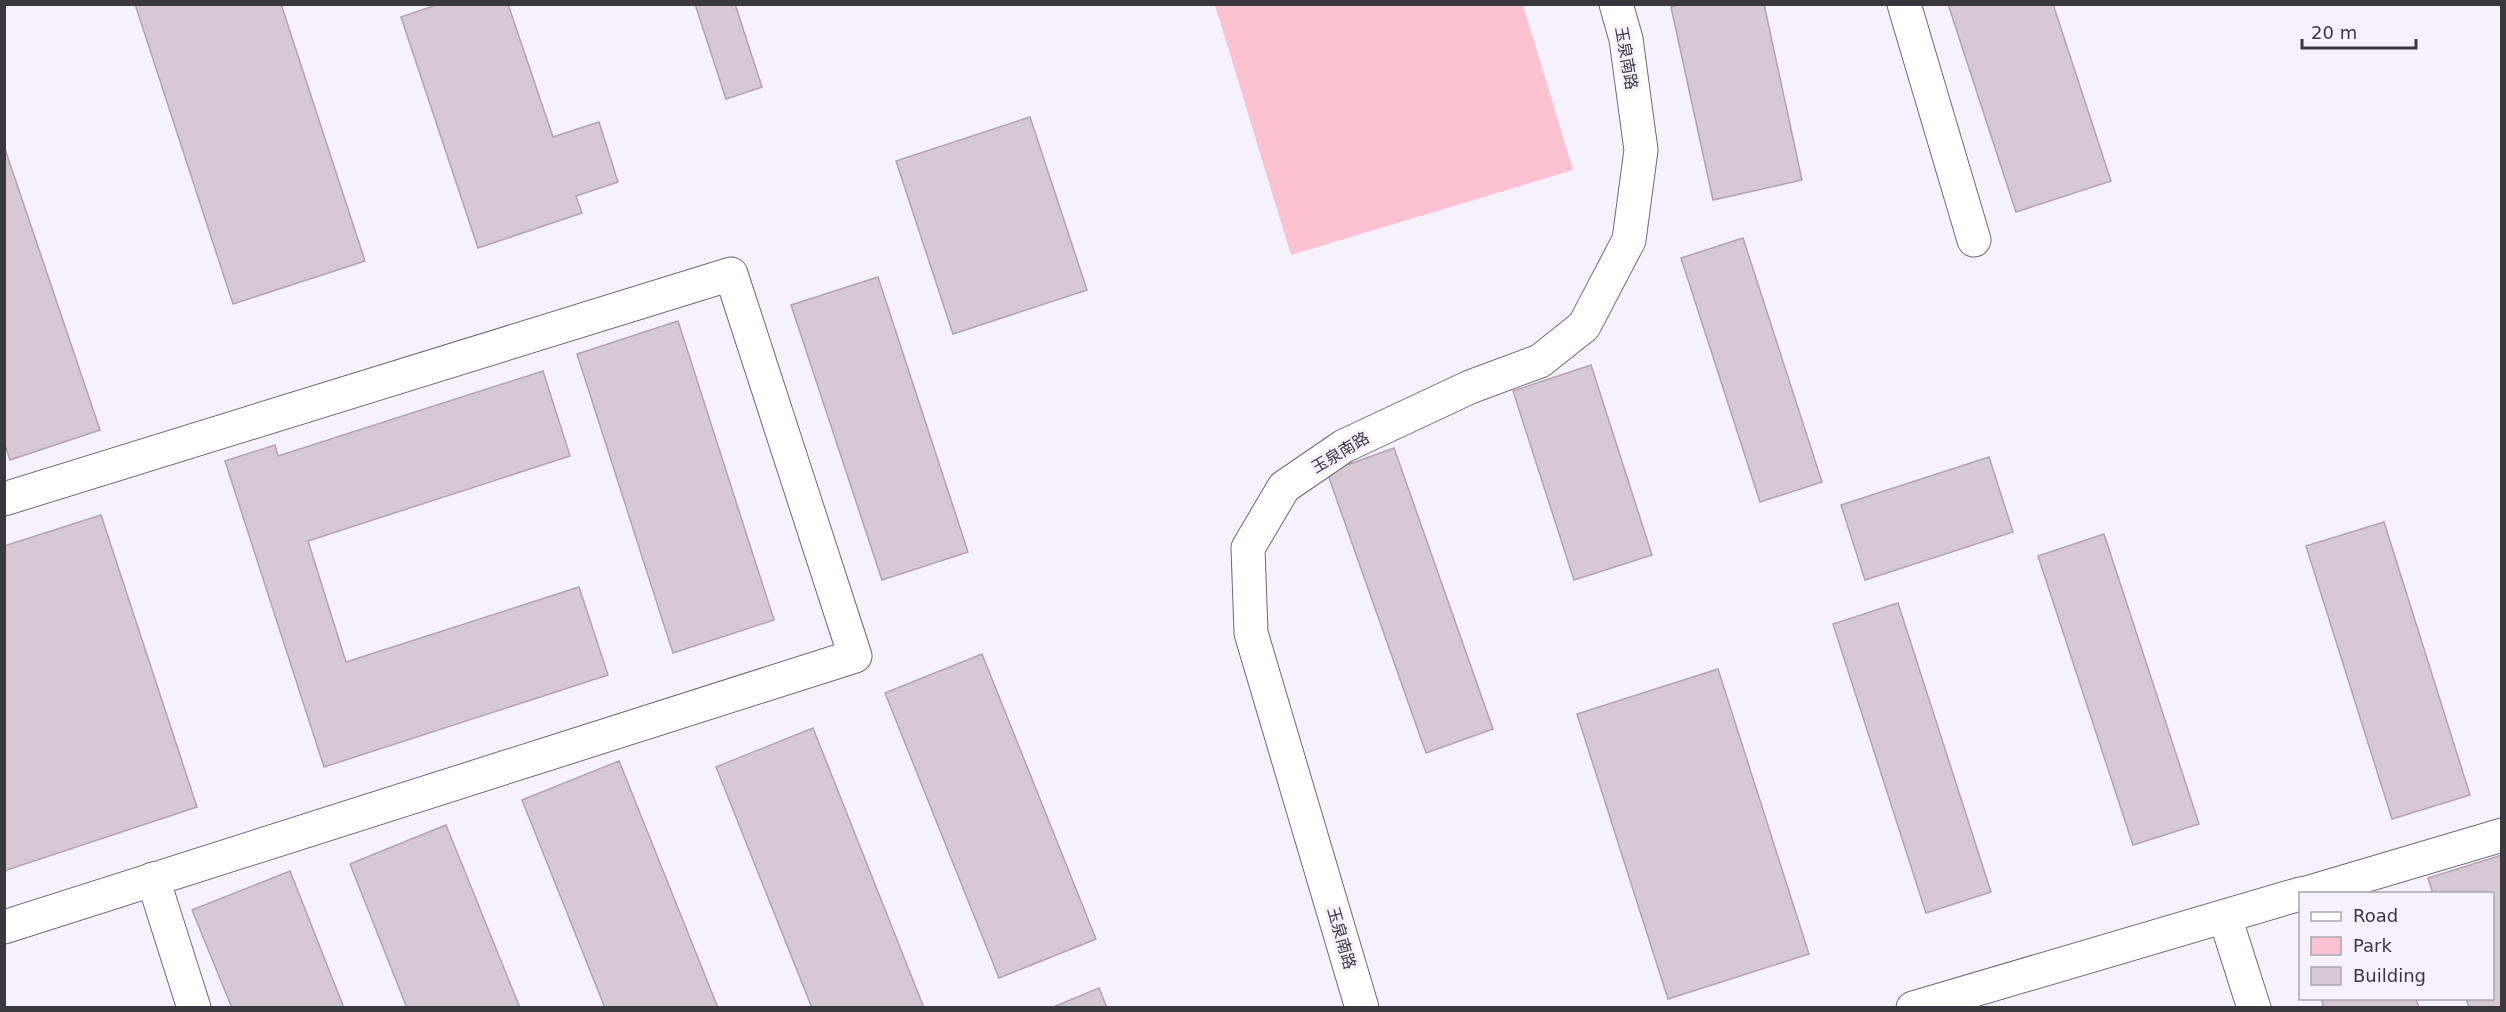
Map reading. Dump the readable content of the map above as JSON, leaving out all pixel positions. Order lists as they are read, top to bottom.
{
  "streets": {
    "street": ["玉泉南路"]
  },
  "legend": ["Road", "Park", "Building"],
  "scale_bar": "20 m"
}
